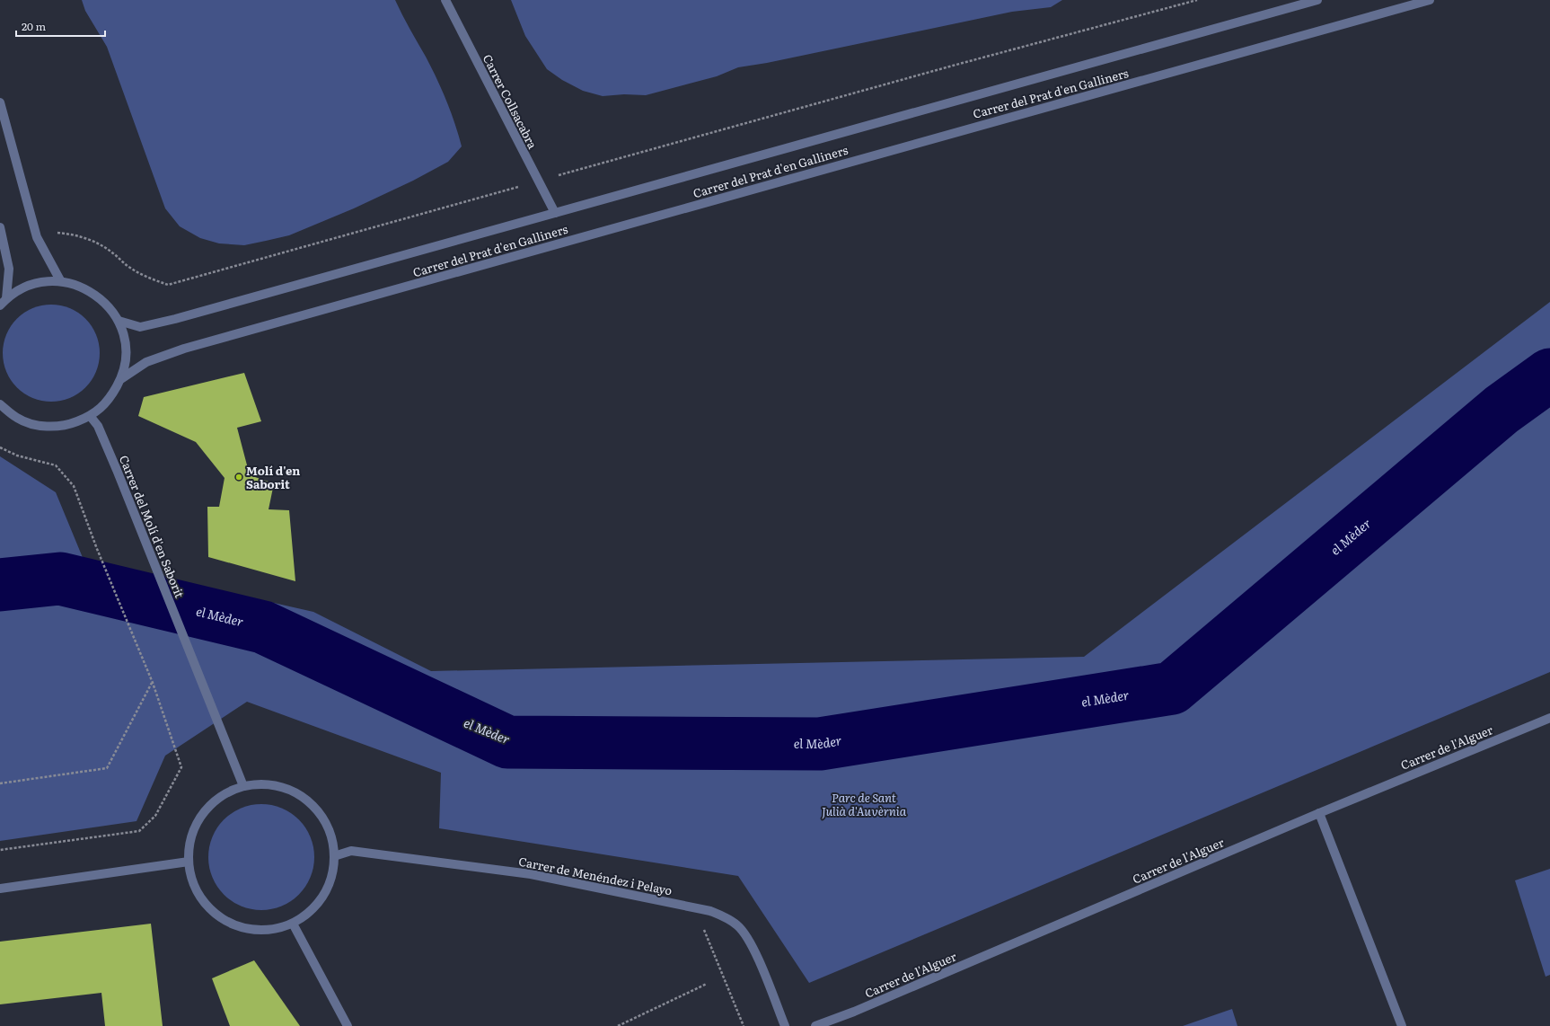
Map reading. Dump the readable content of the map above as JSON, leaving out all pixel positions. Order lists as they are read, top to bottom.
{
  "streets": {
    "street": [
      "Carrer del Prat d'en Galliners",
      "Carrer Collsacabra",
      "Carrer del Molí d'en Saborit",
      "Carrer de l'Alguer",
      "Carrer de Menéndez i Pelayo"
    ]
  },
  "crossings": [
    ["Carrer del Prat d'en Galliners", "Carrer Collsacabra"]
  ],
  "water": ["el Mèder"],
  "parks": ["Parc de Sant Julià d'Auvèrnia"],
  "places": ["Molí d'en Saborit"],
  "scale_bar": "20 m"
}
